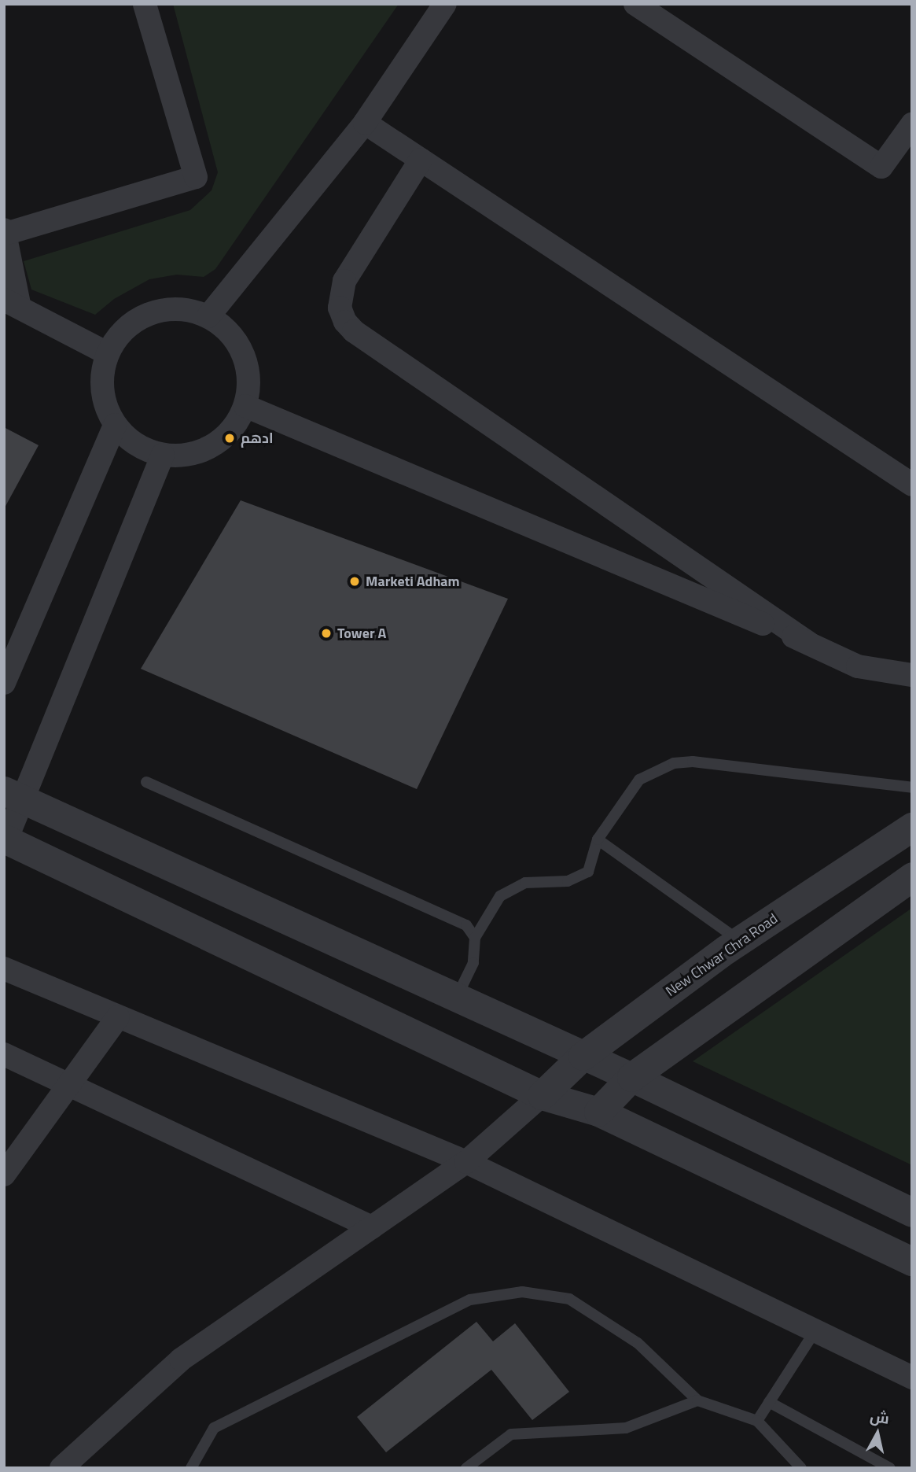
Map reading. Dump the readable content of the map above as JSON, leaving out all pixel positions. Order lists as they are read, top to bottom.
{
  "streets": {
    "street": ["New Chwar Chra Road"]
  },
  "places": ["ادهم", "Marketi Adham", "Tower A"],
  "north": "top"
}
